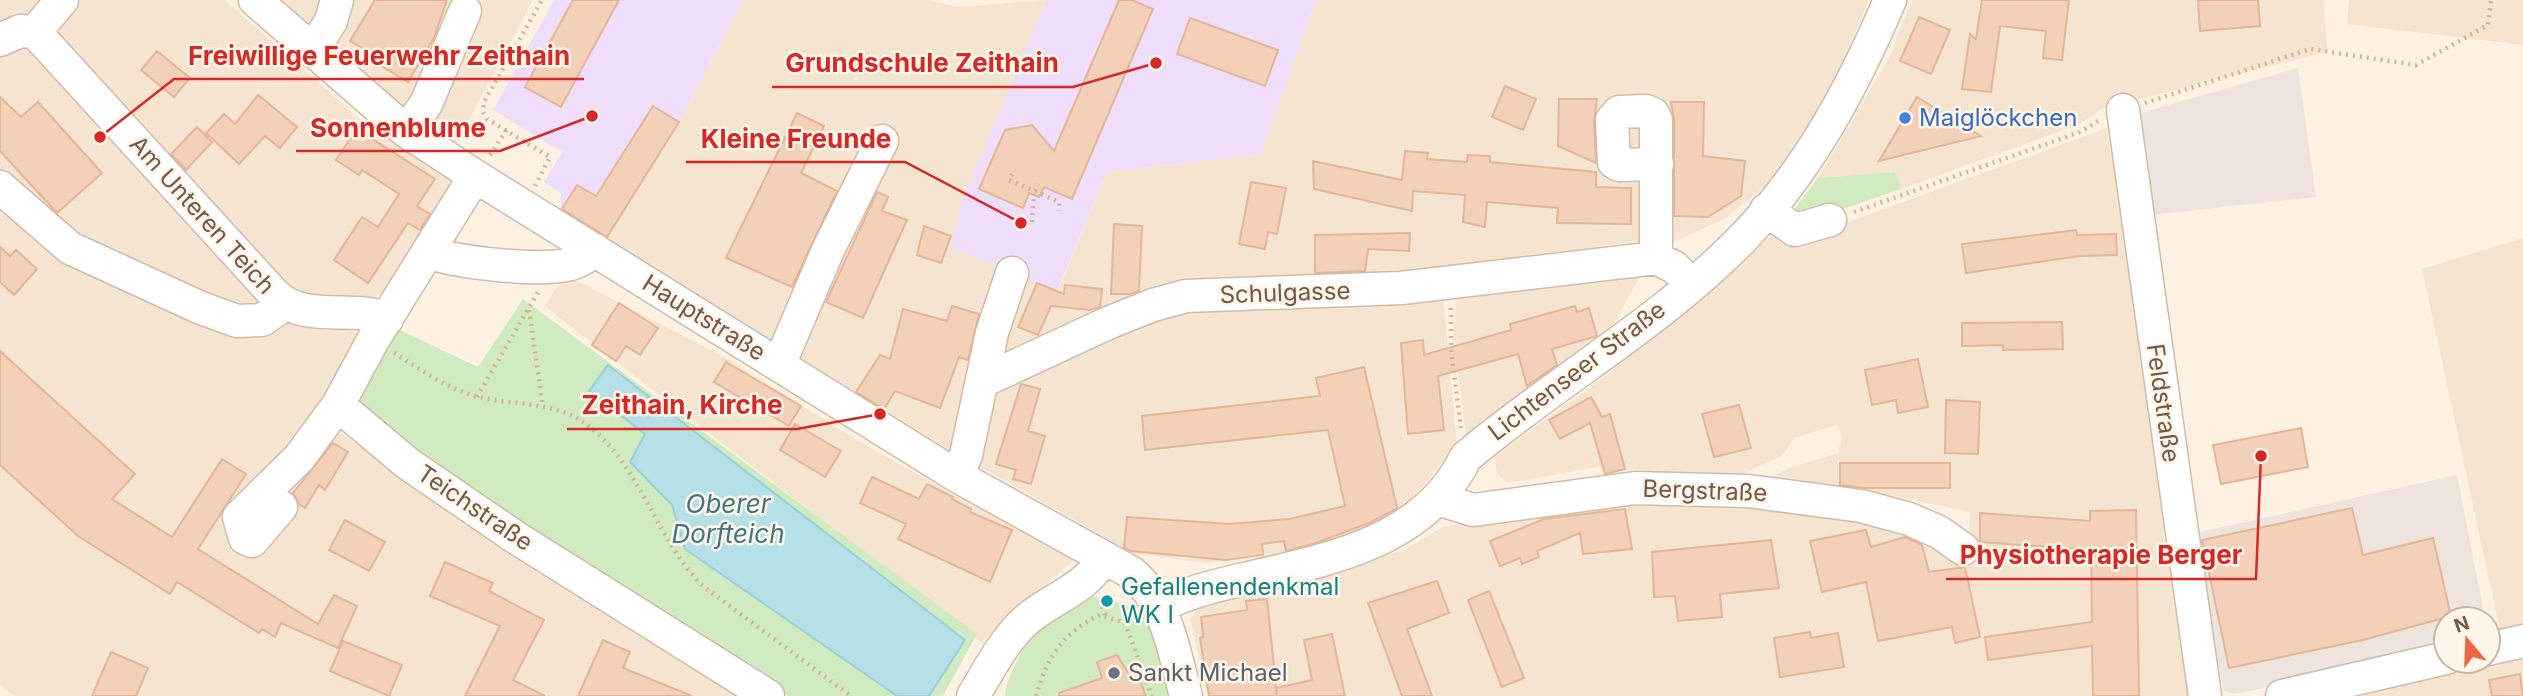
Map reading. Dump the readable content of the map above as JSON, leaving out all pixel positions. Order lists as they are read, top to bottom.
{
  "streets": {
    "street": [
      "Am Unteren Teich",
      "Schulgasse",
      "Hauptstraße",
      "Lichtenseer Straße",
      "Feldstraße",
      "Bergstraße",
      "Teichstraße"
    ]
  },
  "crossings": [
    ["Hauptstraße", "Lichtenseer Straße"],
    ["Lichtenseer Straße", "Bergstraße"]
  ],
  "water": ["Oberer Dorfteich"],
  "places": [
    "Grundschule Zeithain",
    "Sonnenblume",
    "Maiglöckchen",
    "Freiwillige Feuerwehr Zeithain",
    "Kleine Freunde",
    "Zeithain, Kirche",
    "Physiotherapie Berger",
    "Gefallenendenkmal WK I",
    "Sankt Michael"
  ],
  "north": "top"
}
